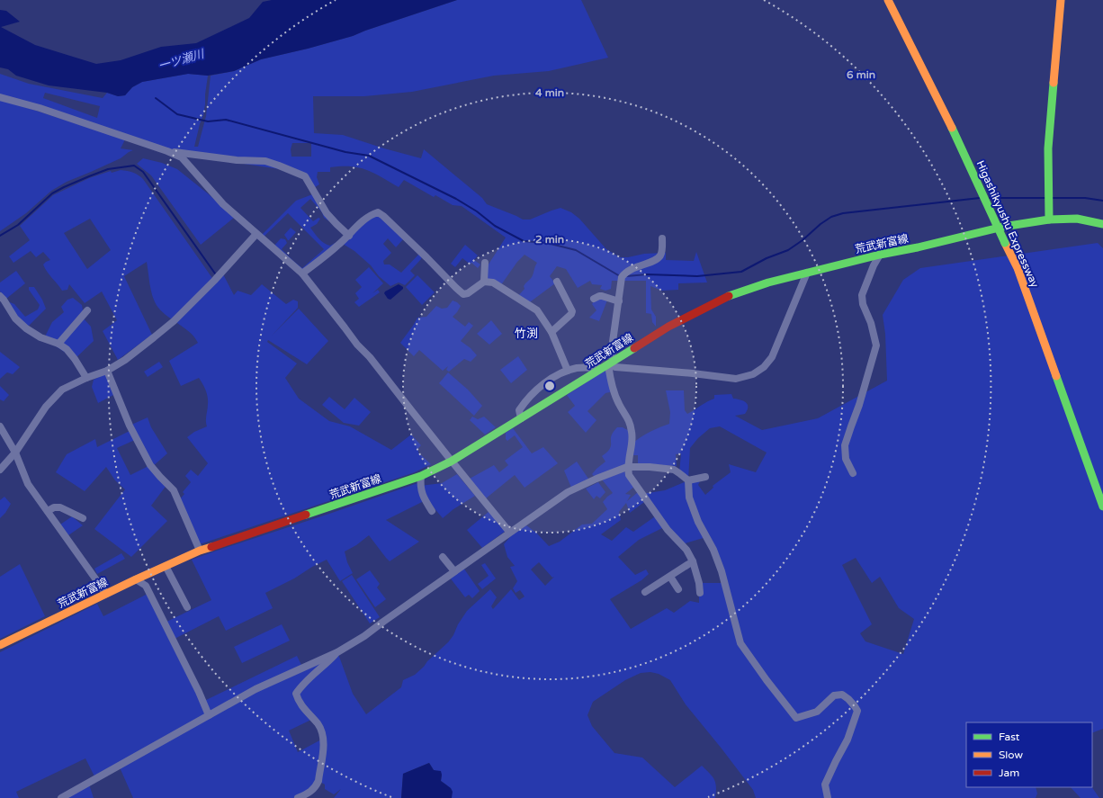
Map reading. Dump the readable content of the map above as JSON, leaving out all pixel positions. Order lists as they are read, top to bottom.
{
  "streets": {
    "main road": ["Higashikyushu Expressway", "荒武新富線"]
  },
  "districts": ["竹渕"],
  "water": ["一ツ瀬川"],
  "legend": ["Fast", "Slow", "Jam"],
  "rings": ["6 min", "4 min", "2 min"]
}
